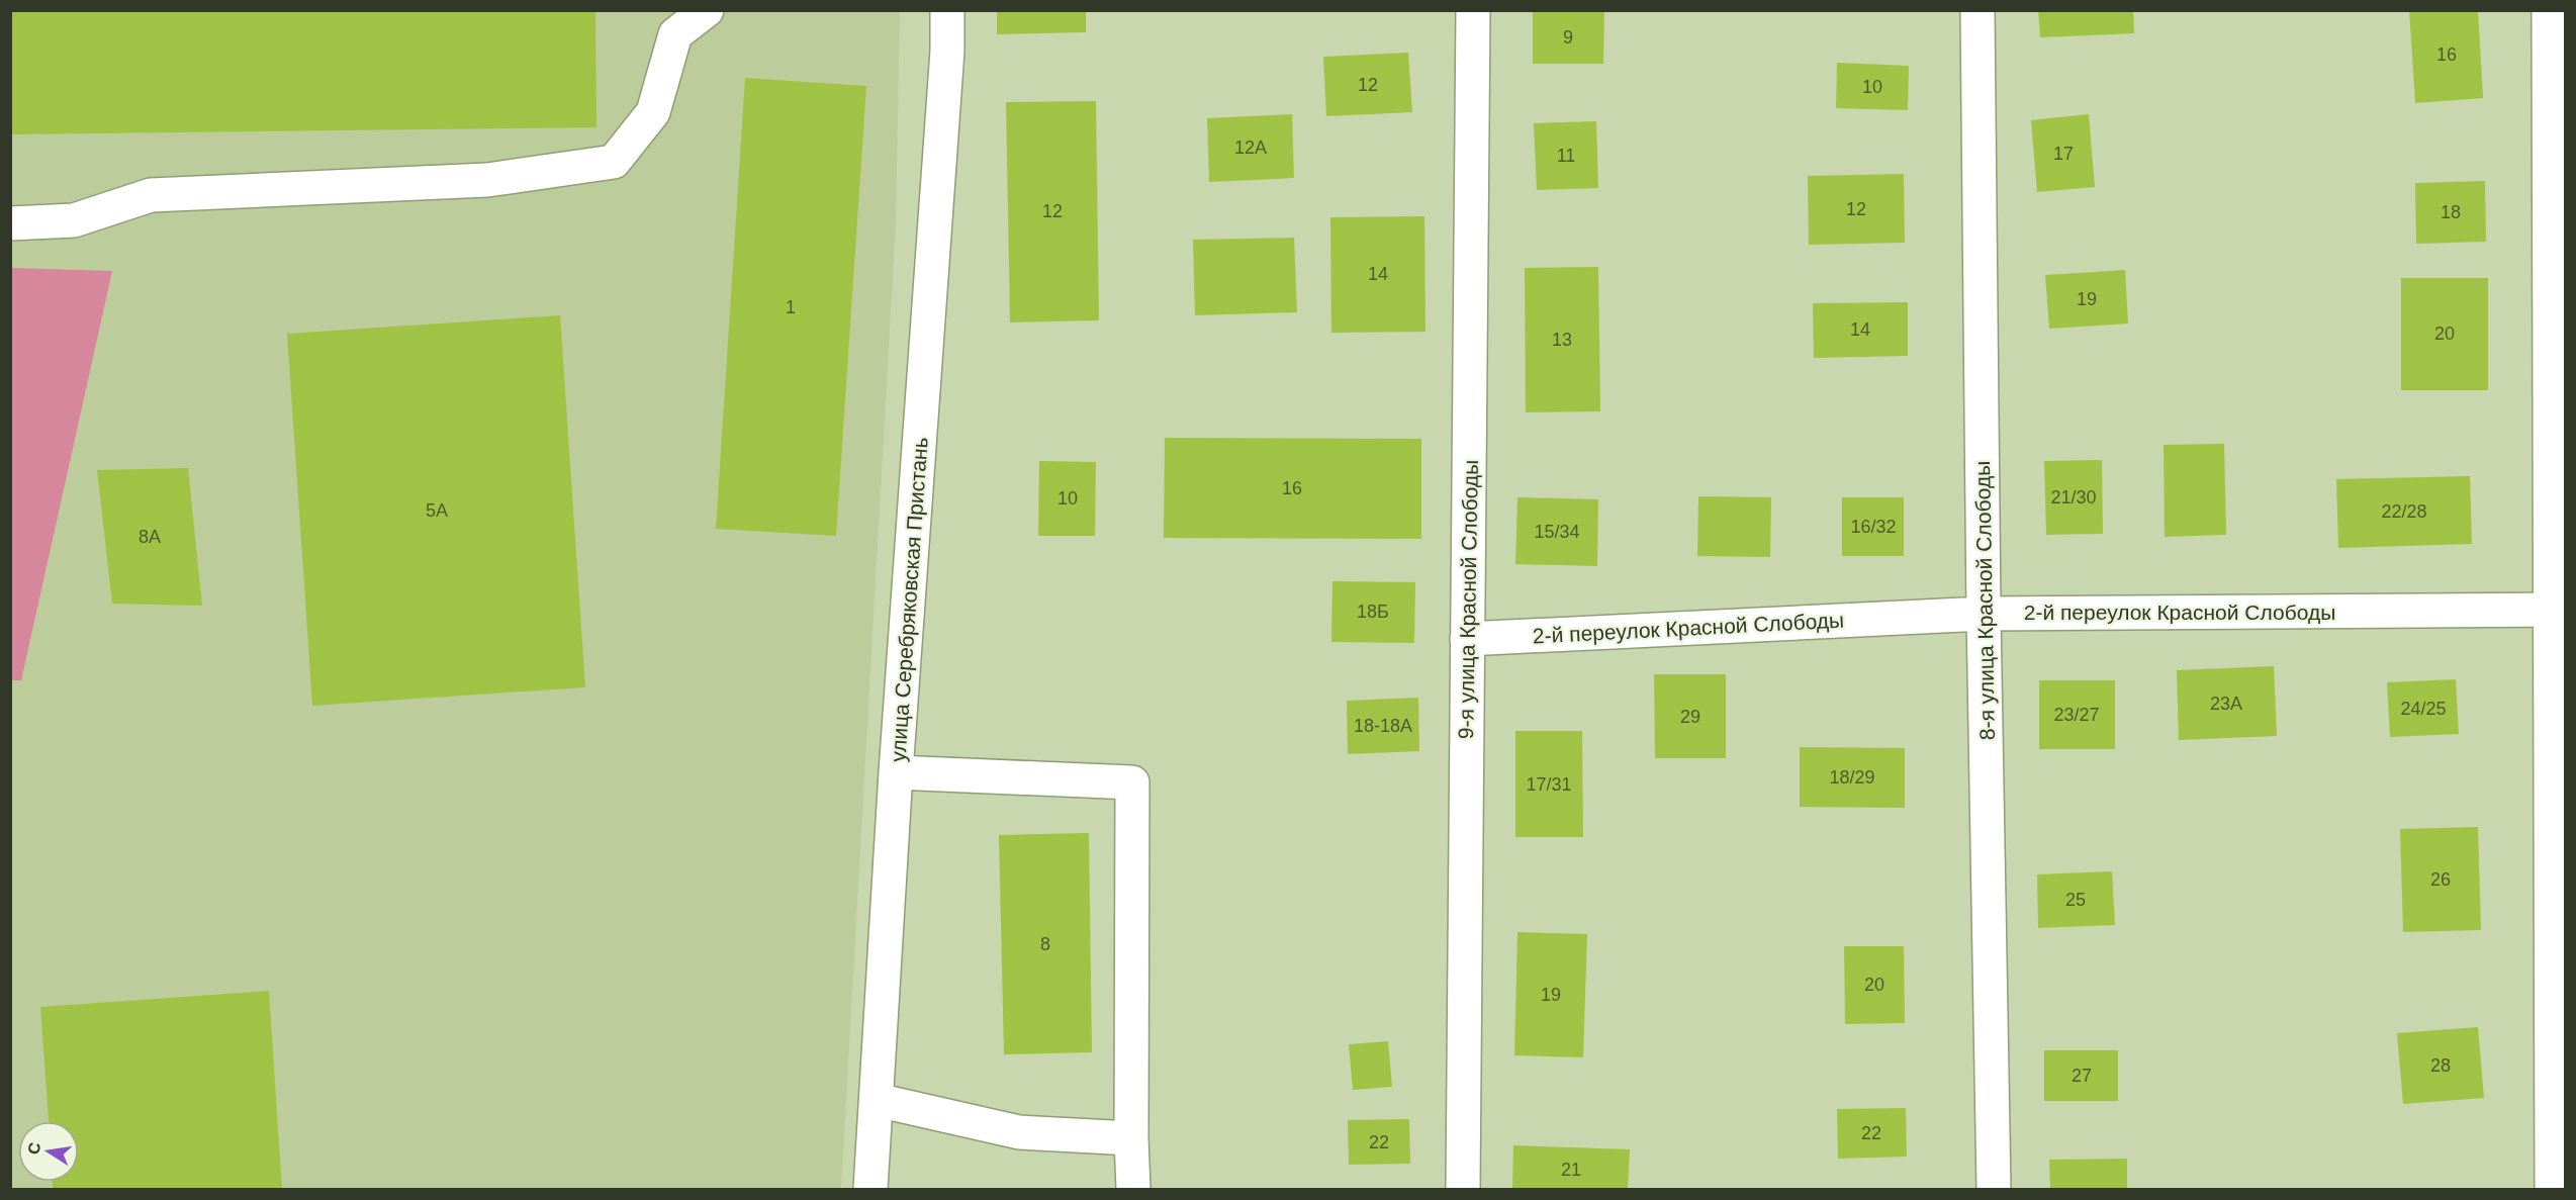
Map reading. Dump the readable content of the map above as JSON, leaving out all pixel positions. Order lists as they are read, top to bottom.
{
  "streets": {
    "street": [
      "улица Серебряковская Пристань",
      "9-я улица Красной Слободы",
      "8-я улица Красной Слободы",
      "2-й переулок Красной Слободы"
    ]
  },
  "crossings": [
    ["9-я улица Красной Слободы", "2-й переулок Красной Слободы"],
    ["8-я улица Красной Слободы", "2-й переулок Красной Слободы"]
  ],
  "house_numbers": [
    "9",
    "16",
    "12",
    "10",
    "12А",
    "17",
    "11",
    "12",
    "12",
    "18",
    "14",
    "19",
    "1",
    "14",
    "20",
    "13",
    "16",
    "21/30",
    "10",
    "5А",
    "22/28",
    "16/32",
    "15/34",
    "8А",
    "18Б",
    "23А",
    "24/25",
    "23/27",
    "29",
    "18-18А",
    "18/29",
    "17/31",
    "26",
    "25",
    "8",
    "20",
    "19",
    "28",
    "27",
    "22",
    "22",
    "21"
  ],
  "north": "left"
}
